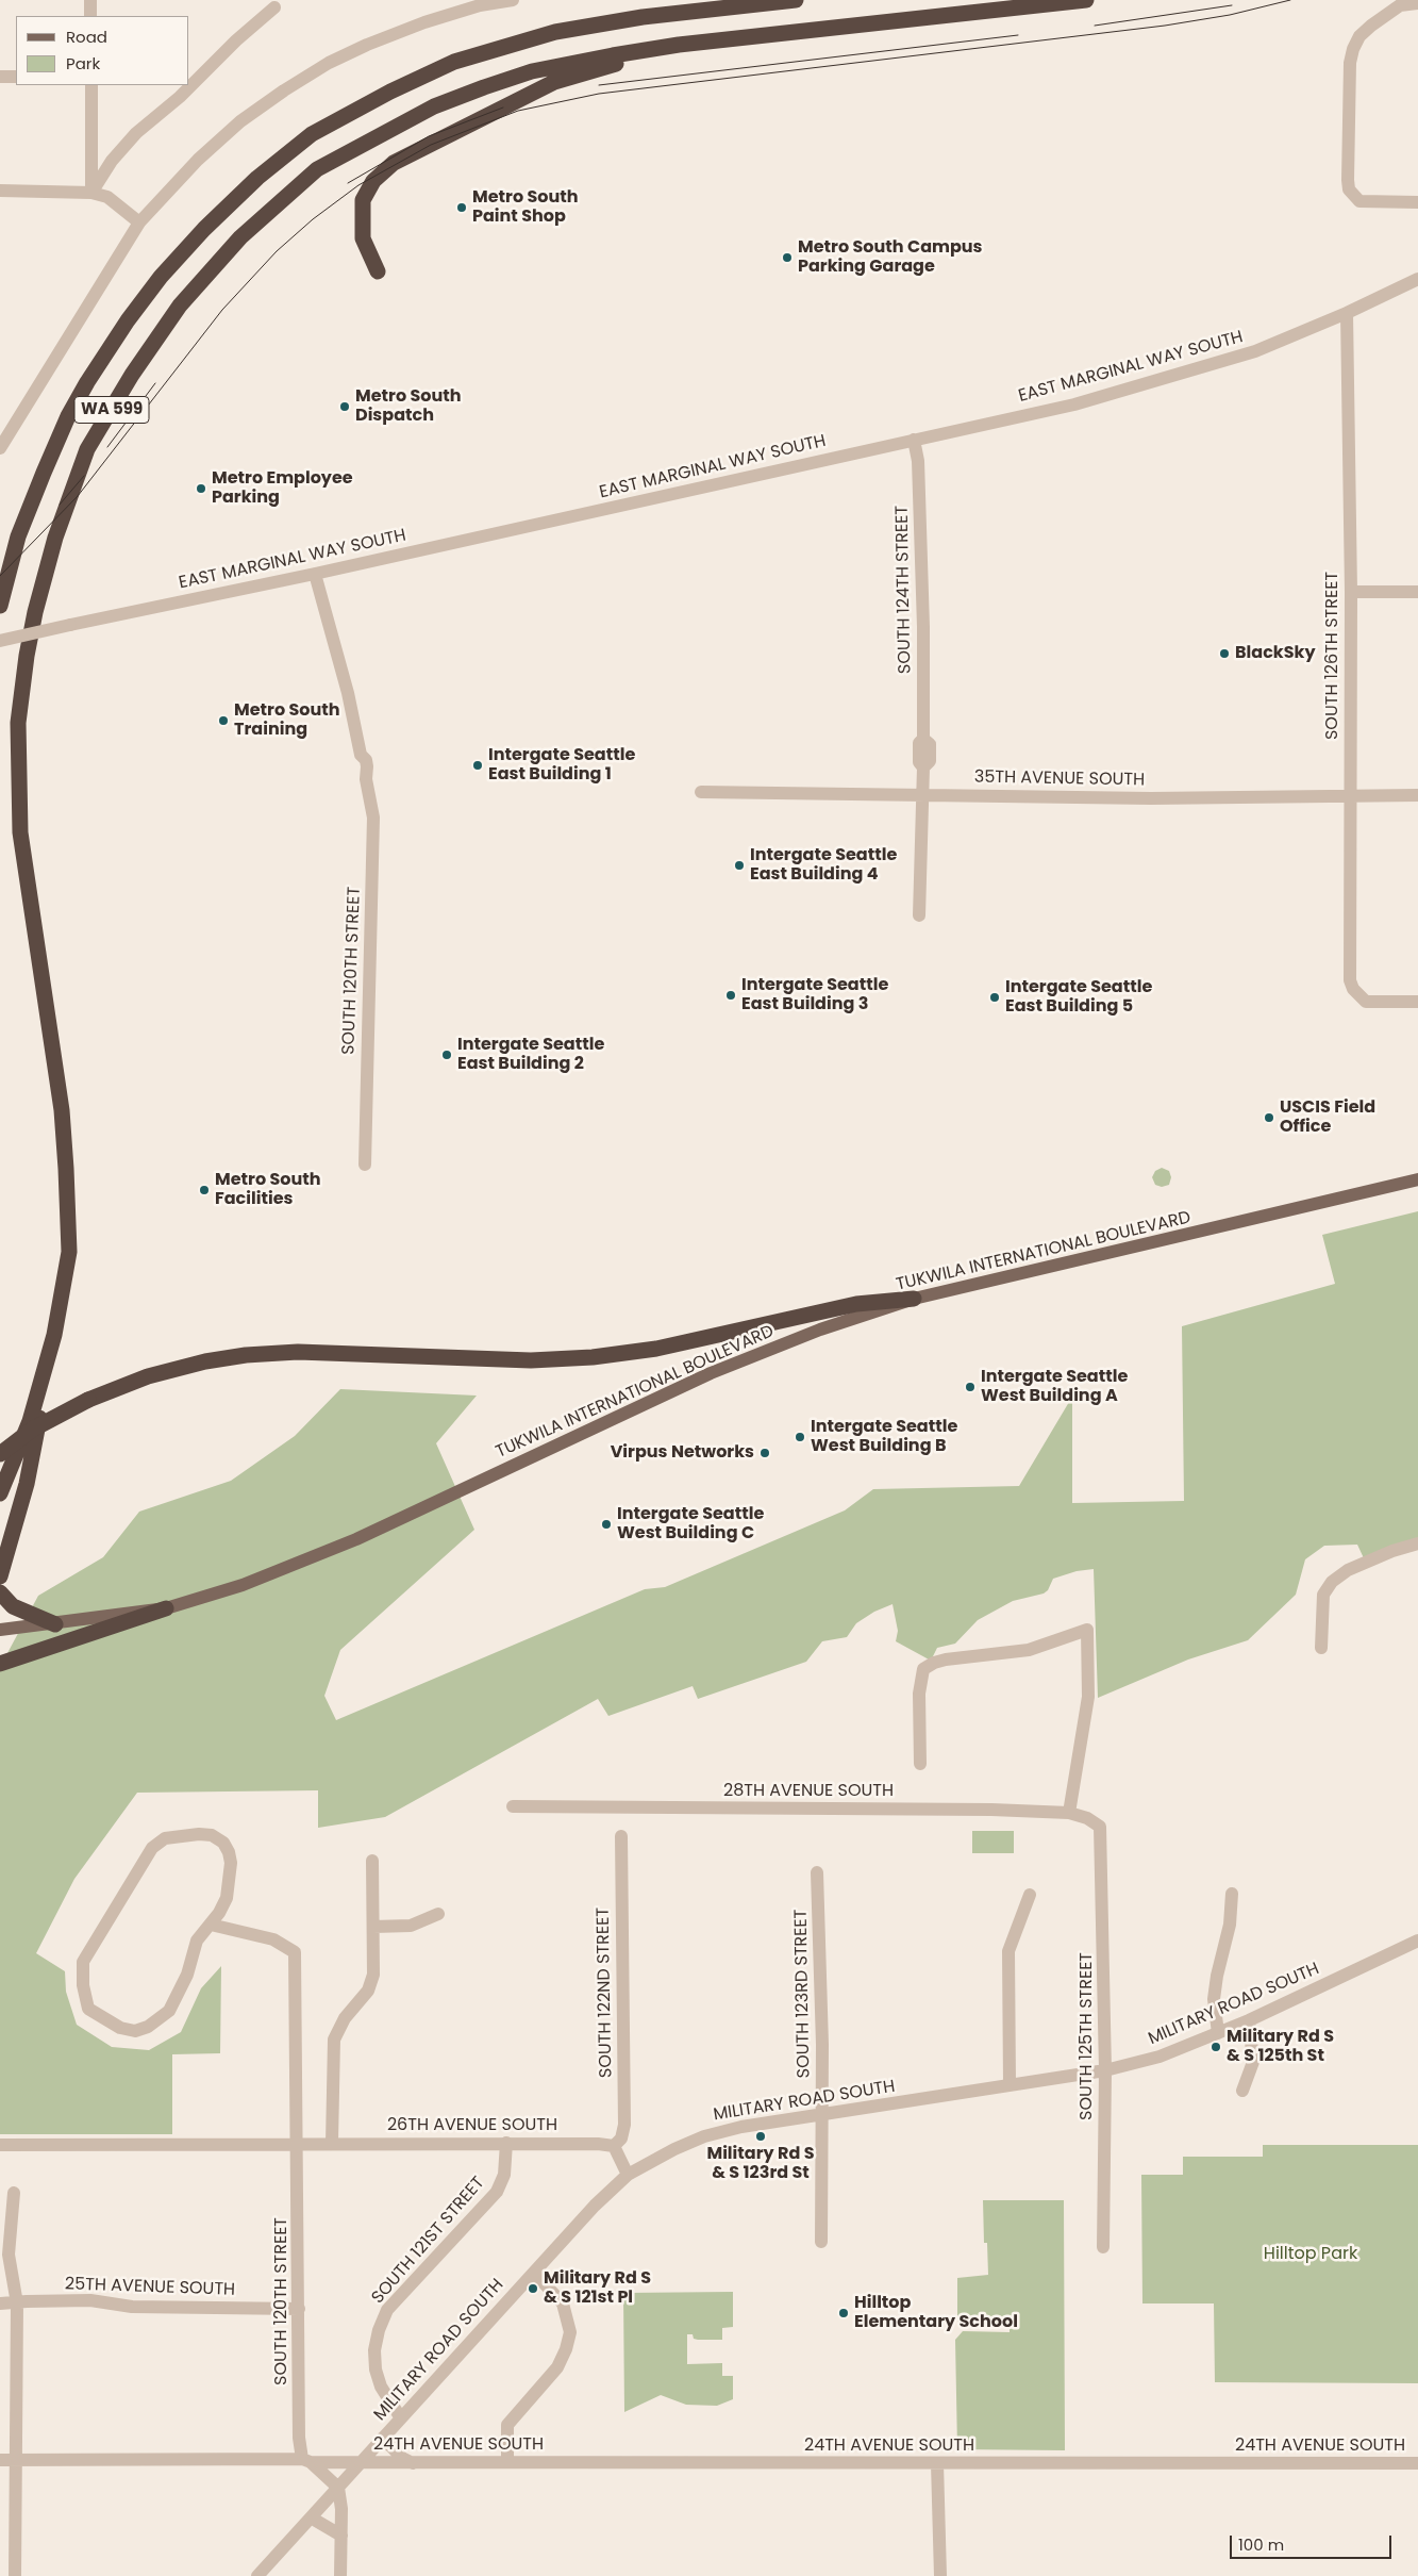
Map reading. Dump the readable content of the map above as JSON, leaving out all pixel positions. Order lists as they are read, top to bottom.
{
  "streets": {
    "highway": ["WA 599"],
    "main road": ["TUKWILA INTERNATIONAL BOULEVARD"],
    "street": [
      "EAST MARGINAL WAY SOUTH",
      "SOUTH 124TH STREET",
      "SOUTH 126TH STREET",
      "35TH AVENUE SOUTH",
      "SOUTH 120TH STREET",
      "28TH AVENUE SOUTH",
      "SOUTH 122ND STREET",
      "SOUTH 123RD STREET",
      "MILITARY ROAD SOUTH",
      "SOUTH 125TH STREET",
      "26TH AVENUE SOUTH",
      "SOUTH 121ST STREET",
      "25TH AVENUE SOUTH",
      "24TH AVENUE SOUTH"
    ]
  },
  "crossings": [
    ["EAST MARGINAL WAY SOUTH", "SOUTH 124TH STREET"],
    ["EAST MARGINAL WAY SOUTH", "SOUTH 126TH STREET"],
    ["EAST MARGINAL WAY SOUTH", "SOUTH 120TH STREET"],
    ["SOUTH 124TH STREET", "35TH AVENUE SOUTH"],
    ["SOUTH 126TH STREET", "35TH AVENUE SOUTH"],
    ["SOUTH 120TH STREET", "26TH AVENUE SOUTH"],
    ["SOUTH 120TH STREET", "25TH AVENUE SOUTH"],
    ["SOUTH 120TH STREET", "24TH AVENUE SOUTH"],
    ["28TH AVENUE SOUTH", "SOUTH 125TH STREET"],
    ["SOUTH 122ND STREET", "26TH AVENUE SOUTH"],
    ["SOUTH 123RD STREET", "MILITARY ROAD SOUTH"],
    ["MILITARY ROAD SOUTH", "SOUTH 125TH STREET"],
    ["MILITARY ROAD SOUTH", "SOUTH 121ST STREET"],
    ["MILITARY ROAD SOUTH", "24TH AVENUE SOUTH"],
    ["26TH AVENUE SOUTH", "SOUTH 121ST STREET"]
  ],
  "parks": ["Hilltop Park"],
  "places": [
    "Metro South Paint Shop",
    "Metro South Campus Parking Garage",
    "Metro South Dispatch",
    "Metro Employee Parking",
    "BlackSky",
    "Metro South Training",
    "Intergate Seattle East Building 1",
    "Intergate Seattle East Building 4",
    "Intergate Seattle East Building 3",
    "Intergate Seattle East Building 5",
    "Intergate Seattle East Building 2",
    "USCIS Field Office",
    "Metro South Facilities",
    "Intergate Seattle West Building A",
    "Intergate Seattle West Building B",
    "Virpus Networks",
    "Intergate Seattle West Building C",
    "Military Rd S & S 125th St",
    "Military Rd S & S 123rd St",
    "Military Rd S & S 121st Pl",
    "Hilltop Elementary School"
  ],
  "legend": ["Road", "Park"],
  "scale_bar": "100 m"
}
